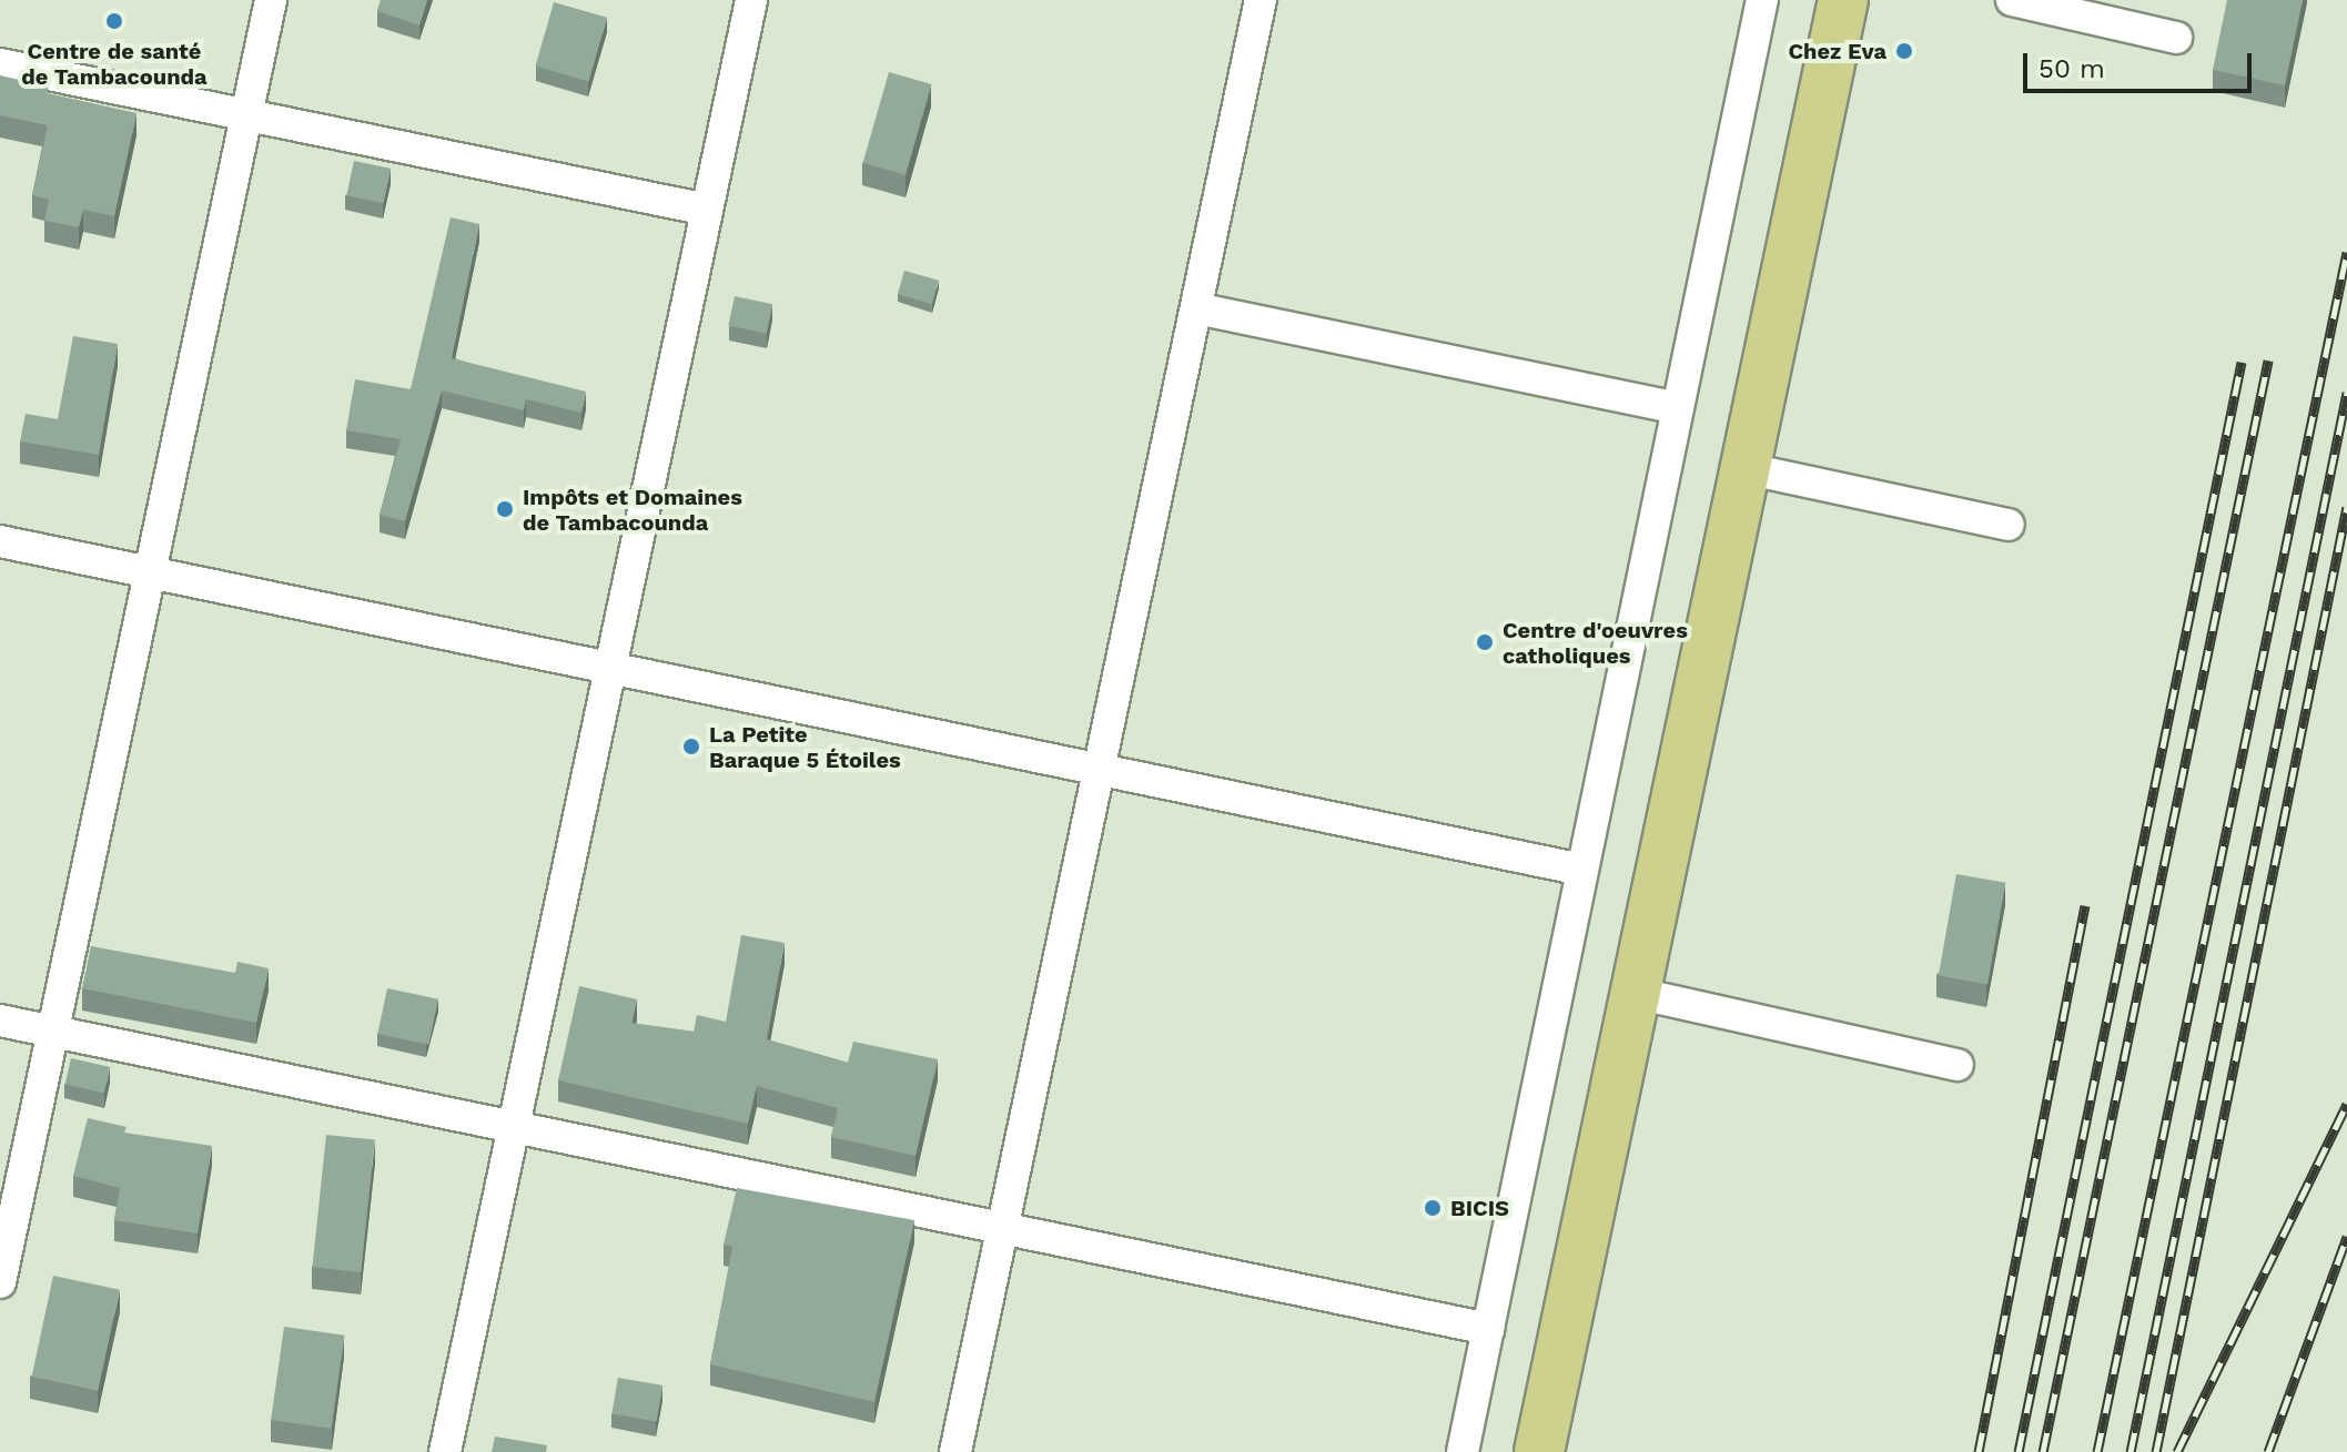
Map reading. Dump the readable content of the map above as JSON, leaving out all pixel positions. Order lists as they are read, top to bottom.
{
  "places": [
    "Centre de santé de Tambacounda",
    "Chez Eva",
    "Impôts et Domaines de Tambacounda",
    "Centre d'oeuvres catholiques",
    "La Petite Baraque 5 Étoiles",
    "BICIS"
  ],
  "scale_bar": "50 m"
}
